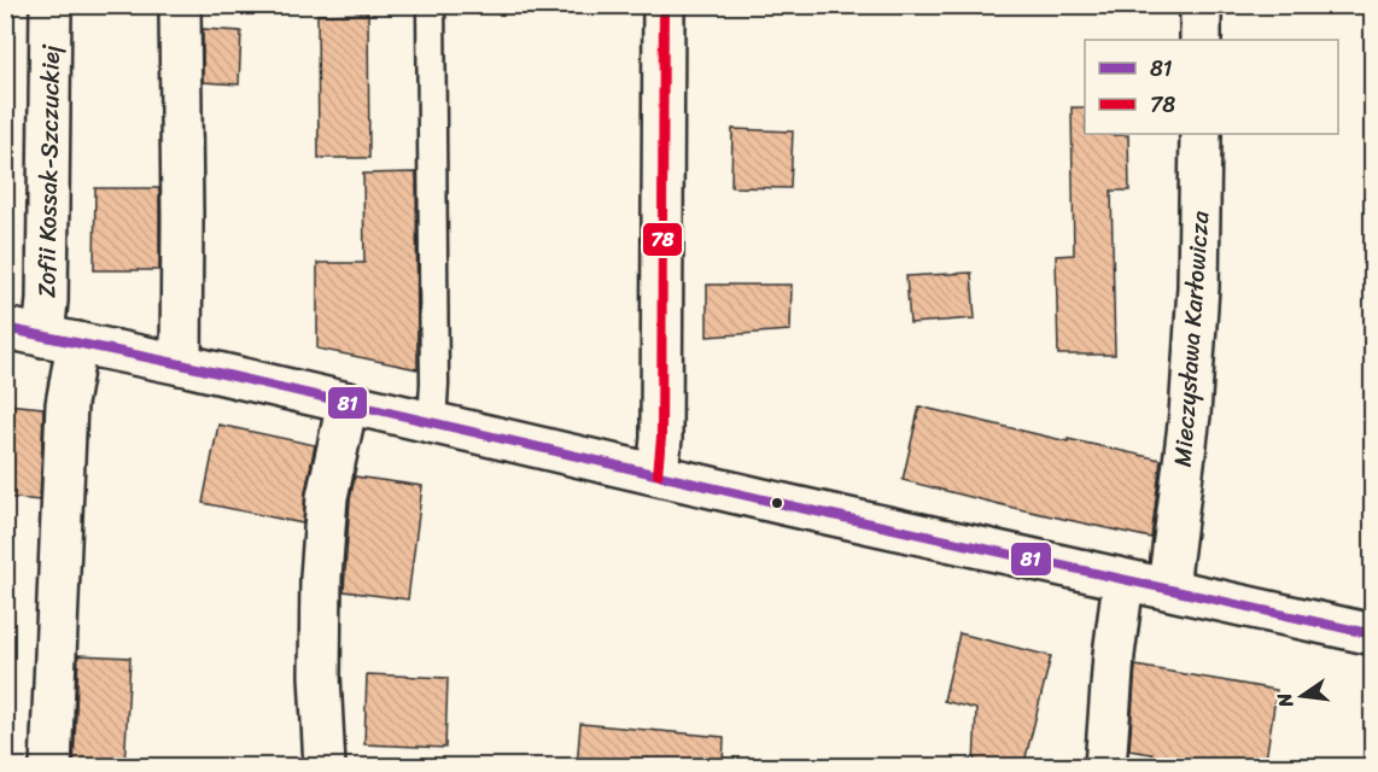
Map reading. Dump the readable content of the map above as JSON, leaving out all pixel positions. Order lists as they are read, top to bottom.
{
  "streets": {
    "street": ["Zofii Kossak-Szczuckiej", "Mieczysława Karłowicza"]
  },
  "lines": ["transit line 78", "transit line 81"],
  "legend": ["81", "78"],
  "north": "left"
}
